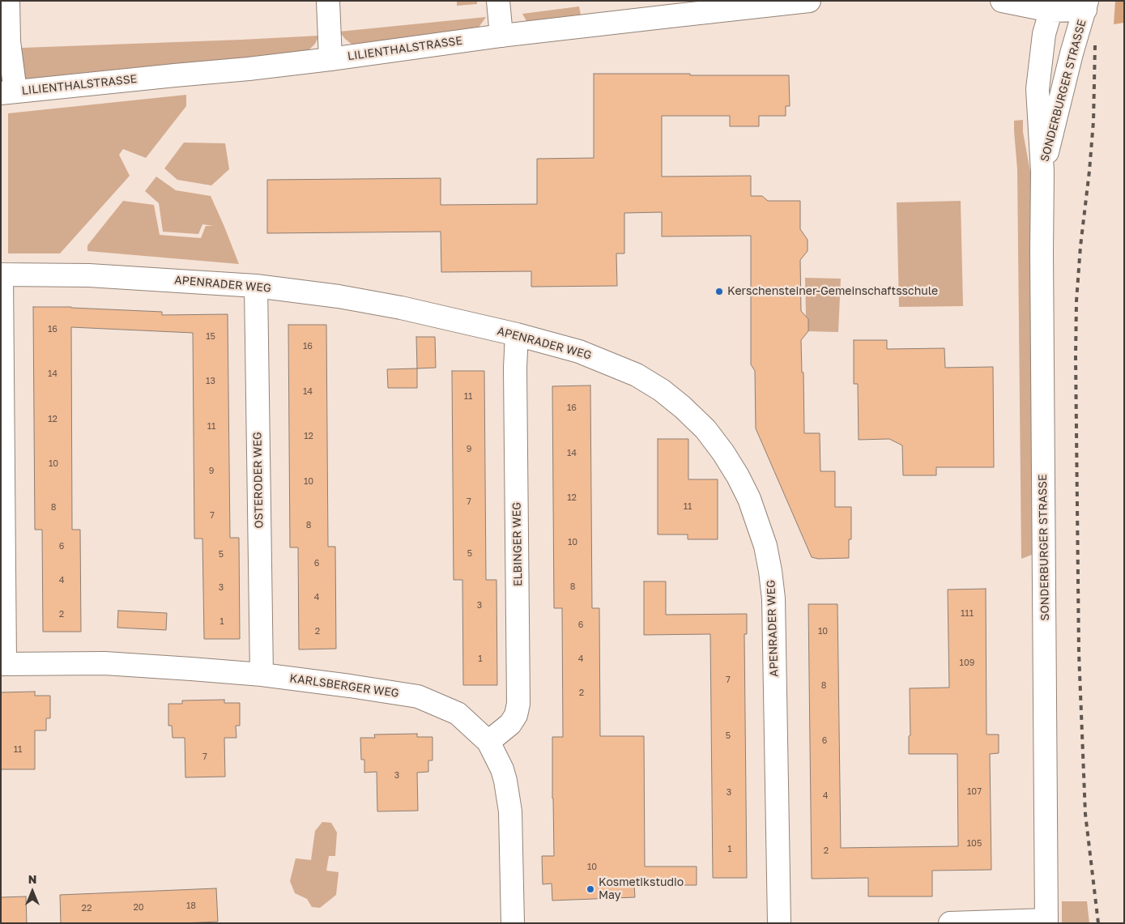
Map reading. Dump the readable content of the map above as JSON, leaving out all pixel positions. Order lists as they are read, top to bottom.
{
  "streets": {
    "street": [
      "LILIENTHALSTRASSE",
      "SONDERBURGER STRASSE",
      "APENRADER WEG",
      "OSTERODER WEG",
      "ELBINGER WEG",
      "KARLSBERGER WEG"
    ]
  },
  "crossings": [
    ["APENRADER WEG", "OSTERODER WEG"],
    ["APENRADER WEG", "ELBINGER WEG"],
    ["OSTERODER WEG", "KARLSBERGER WEG"],
    ["ELBINGER WEG", "KARLSBERGER WEG"]
  ],
  "places": ["Kerschensteiner-Gemeinschaftsschule", "Kosmetikstudio May"],
  "house_numbers": [
    "16",
    "15",
    "16",
    "14",
    "13",
    "14",
    "11",
    "16",
    "12",
    "11",
    "12",
    "9",
    "14",
    "10",
    "9",
    "10",
    "12",
    "7",
    "11",
    "8",
    "7",
    "8",
    "10",
    "6",
    "5",
    "5",
    "6",
    "4",
    "8",
    "3",
    "4",
    "3",
    "111",
    "2",
    "1",
    "6",
    "2",
    "10",
    "1",
    "4",
    "109",
    "7",
    "8",
    "2",
    "5",
    "6",
    "11",
    "7",
    "3",
    "107",
    "3",
    "4",
    "105",
    "1",
    "2",
    "10",
    "18",
    "20",
    "22"
  ],
  "north": "top"
}
